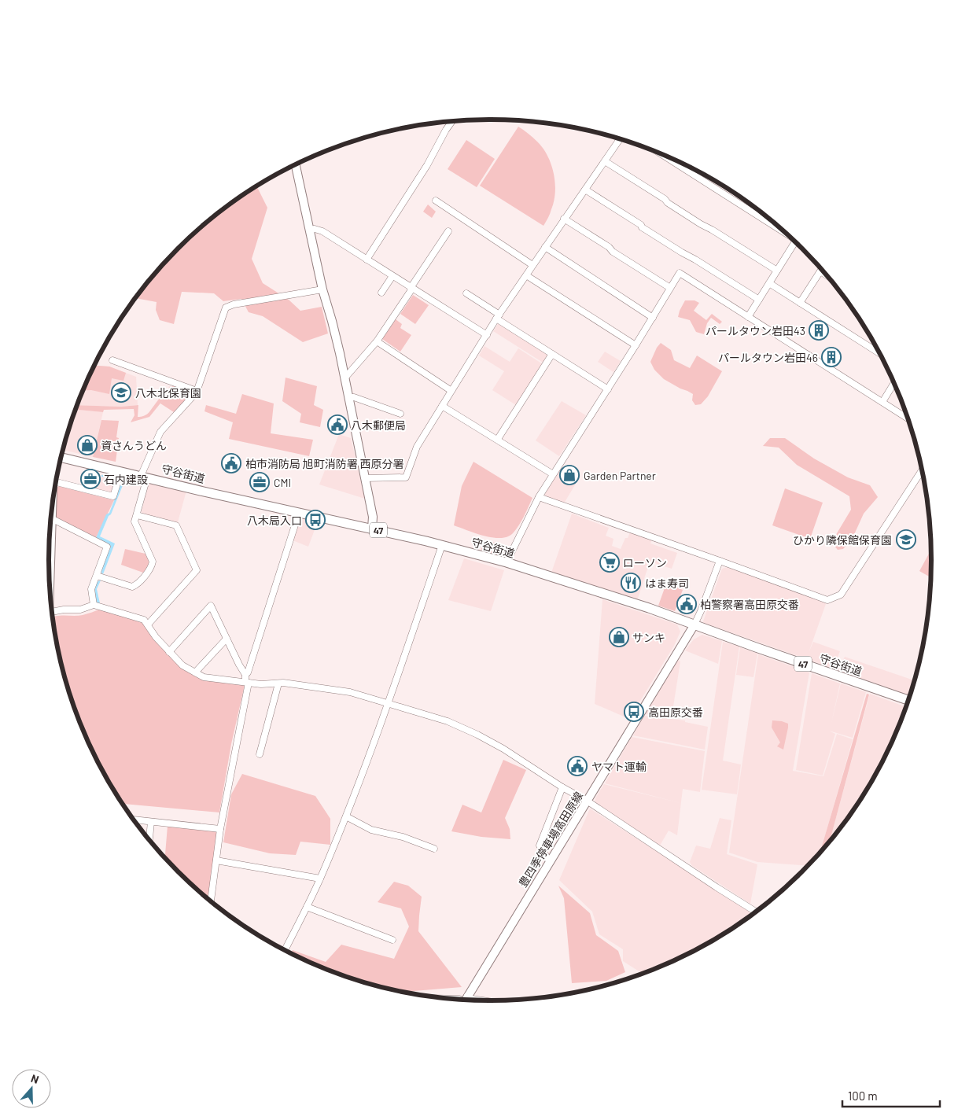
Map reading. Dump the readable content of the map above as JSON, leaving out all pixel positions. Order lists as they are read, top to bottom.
{
  "streets": {
    "main road": ["守谷街道", "47"],
    "street": ["豊四季停車場高田原線"]
  },
  "crossings": [
    ["守谷街道", "豊四季停車場高田原線"]
  ],
  "places": {
    "building": ["パールタウン岩田43", "パールタウン岩田46"],
    "school or university": ["八木北保育園", "ひかり隣保館保育園"],
    "public building": [
      "八木郵便局",
      "柏市消防局 旭町消防署 西原分署",
      "柏警察署高田原交番",
      "ヤマト運輸"
    ],
    "shop": ["資さんうどん", "Garden Partner", "サンキ"],
    "office": ["石内建設", "CMI"],
    "bus stop": ["八木局入口", "高田原交番"],
    "supermarket": ["ローソン"],
    "restaurant": ["はま寿司"]
  },
  "scale_bar": "100 m",
  "north": "top"
}
